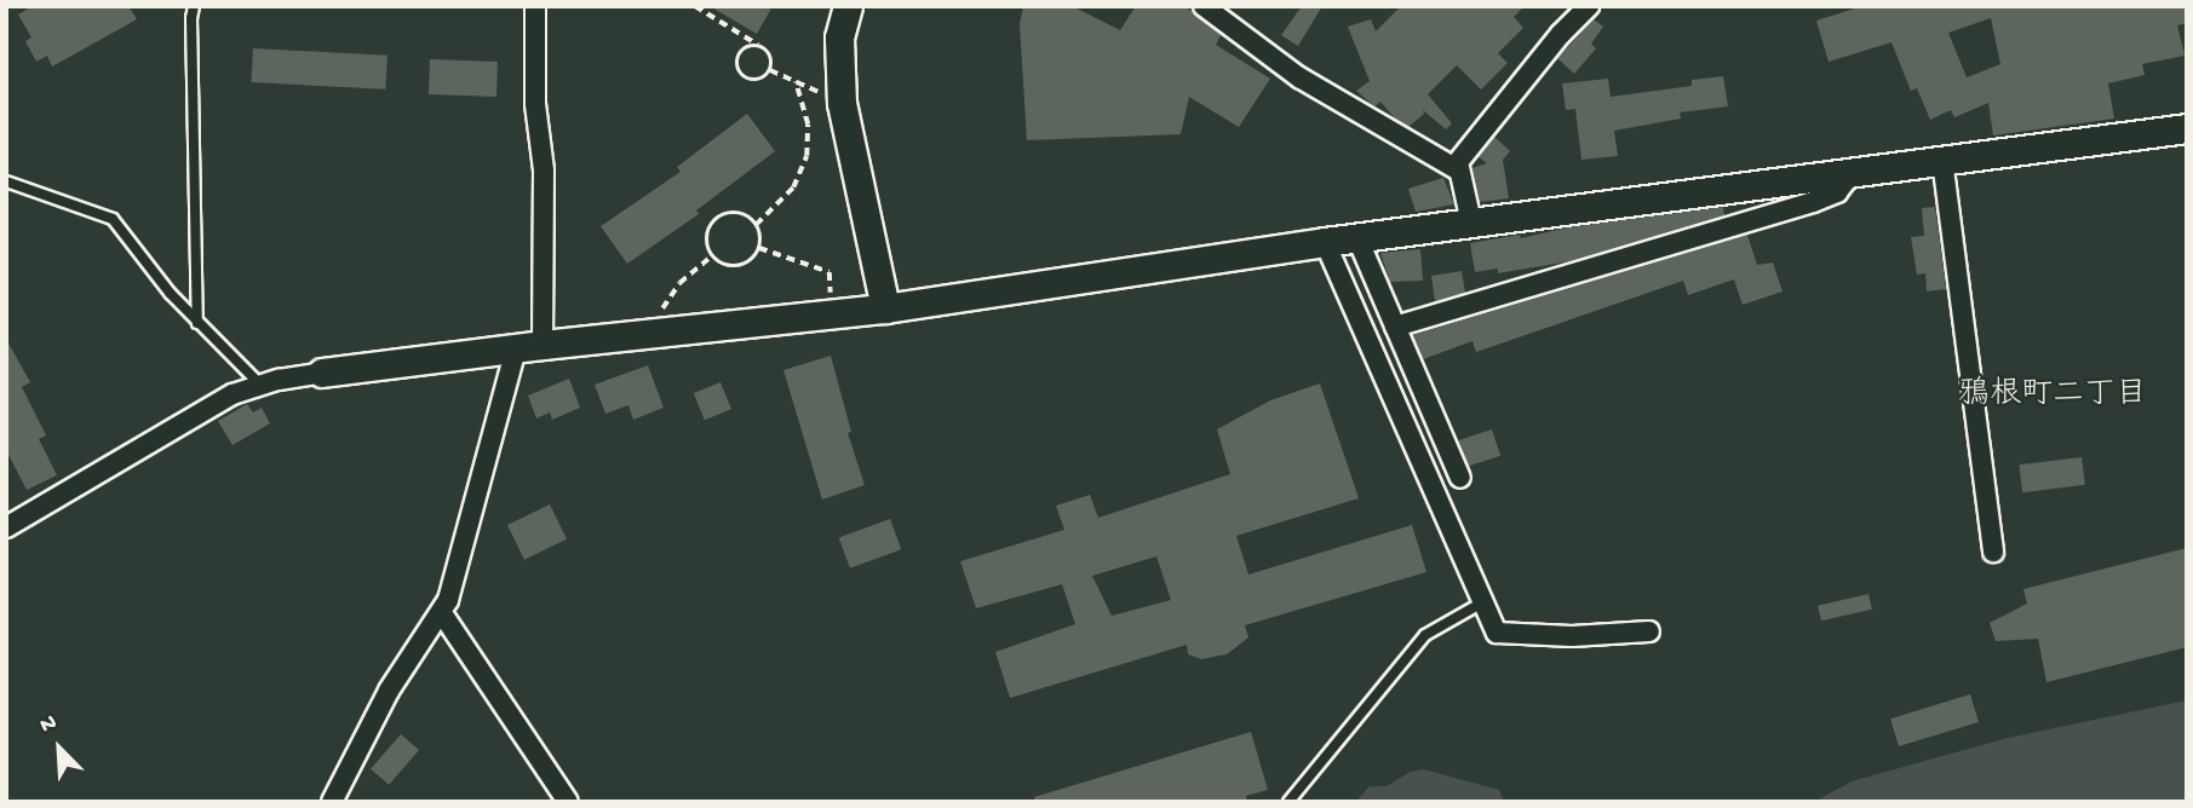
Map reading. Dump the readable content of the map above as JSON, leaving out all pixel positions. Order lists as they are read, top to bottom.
{
  "districts": ["鴉根町二丁目"],
  "north": "top left"
}
